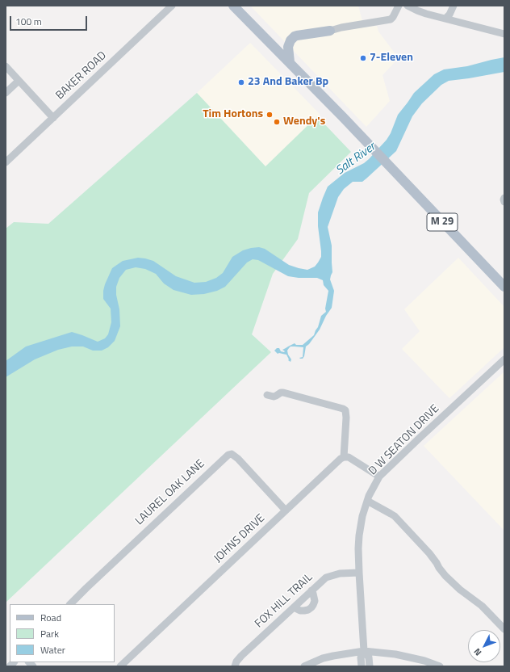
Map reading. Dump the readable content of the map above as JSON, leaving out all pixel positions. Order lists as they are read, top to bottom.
{
  "streets": {
    "main road": ["M 29"],
    "street": [
      "BAKER ROAD",
      "D W SEATON DRIVE",
      "LAUREL OAK LANE",
      "JOHNS DRIVE",
      "FOX HILL TRAIL"
    ]
  },
  "crossings": [
    ["D W SEATON DRIVE", "FOX HILL TRAIL"],
    ["LAUREL OAK LANE", "JOHNS DRIVE"]
  ],
  "water": ["Salt River"],
  "places": [
    "7-Eleven",
    "23 And Baker Bp",
    "Tim Hortons",
    "Wendy's"
  ],
  "legend": ["Road", "Park", "Water"],
  "scale_bar": "100 m",
  "north": "bottom left"
}
